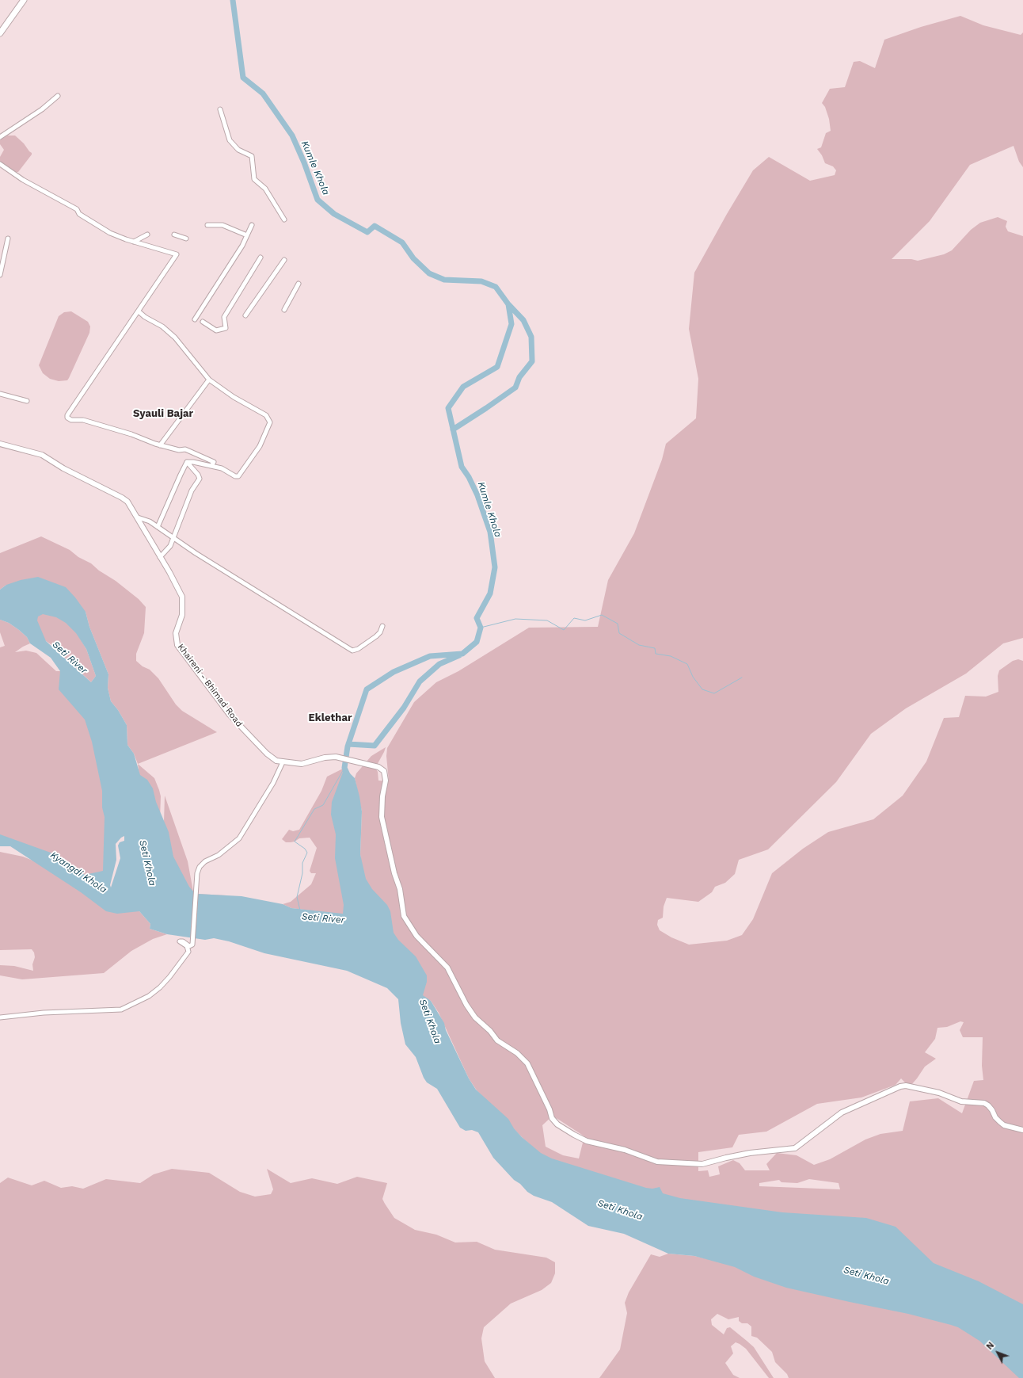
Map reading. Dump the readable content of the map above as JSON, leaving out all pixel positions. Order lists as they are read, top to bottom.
{
  "streets": {
    "main road": ["Khaireni - Bhimad Road"]
  },
  "districts": ["Syauli Bajar", "Eklethar"],
  "water": [
    "Kumle Khola",
    "Seti River",
    "Seti Khola",
    "Kyangdi Khola"
  ],
  "north": "top left"
}
